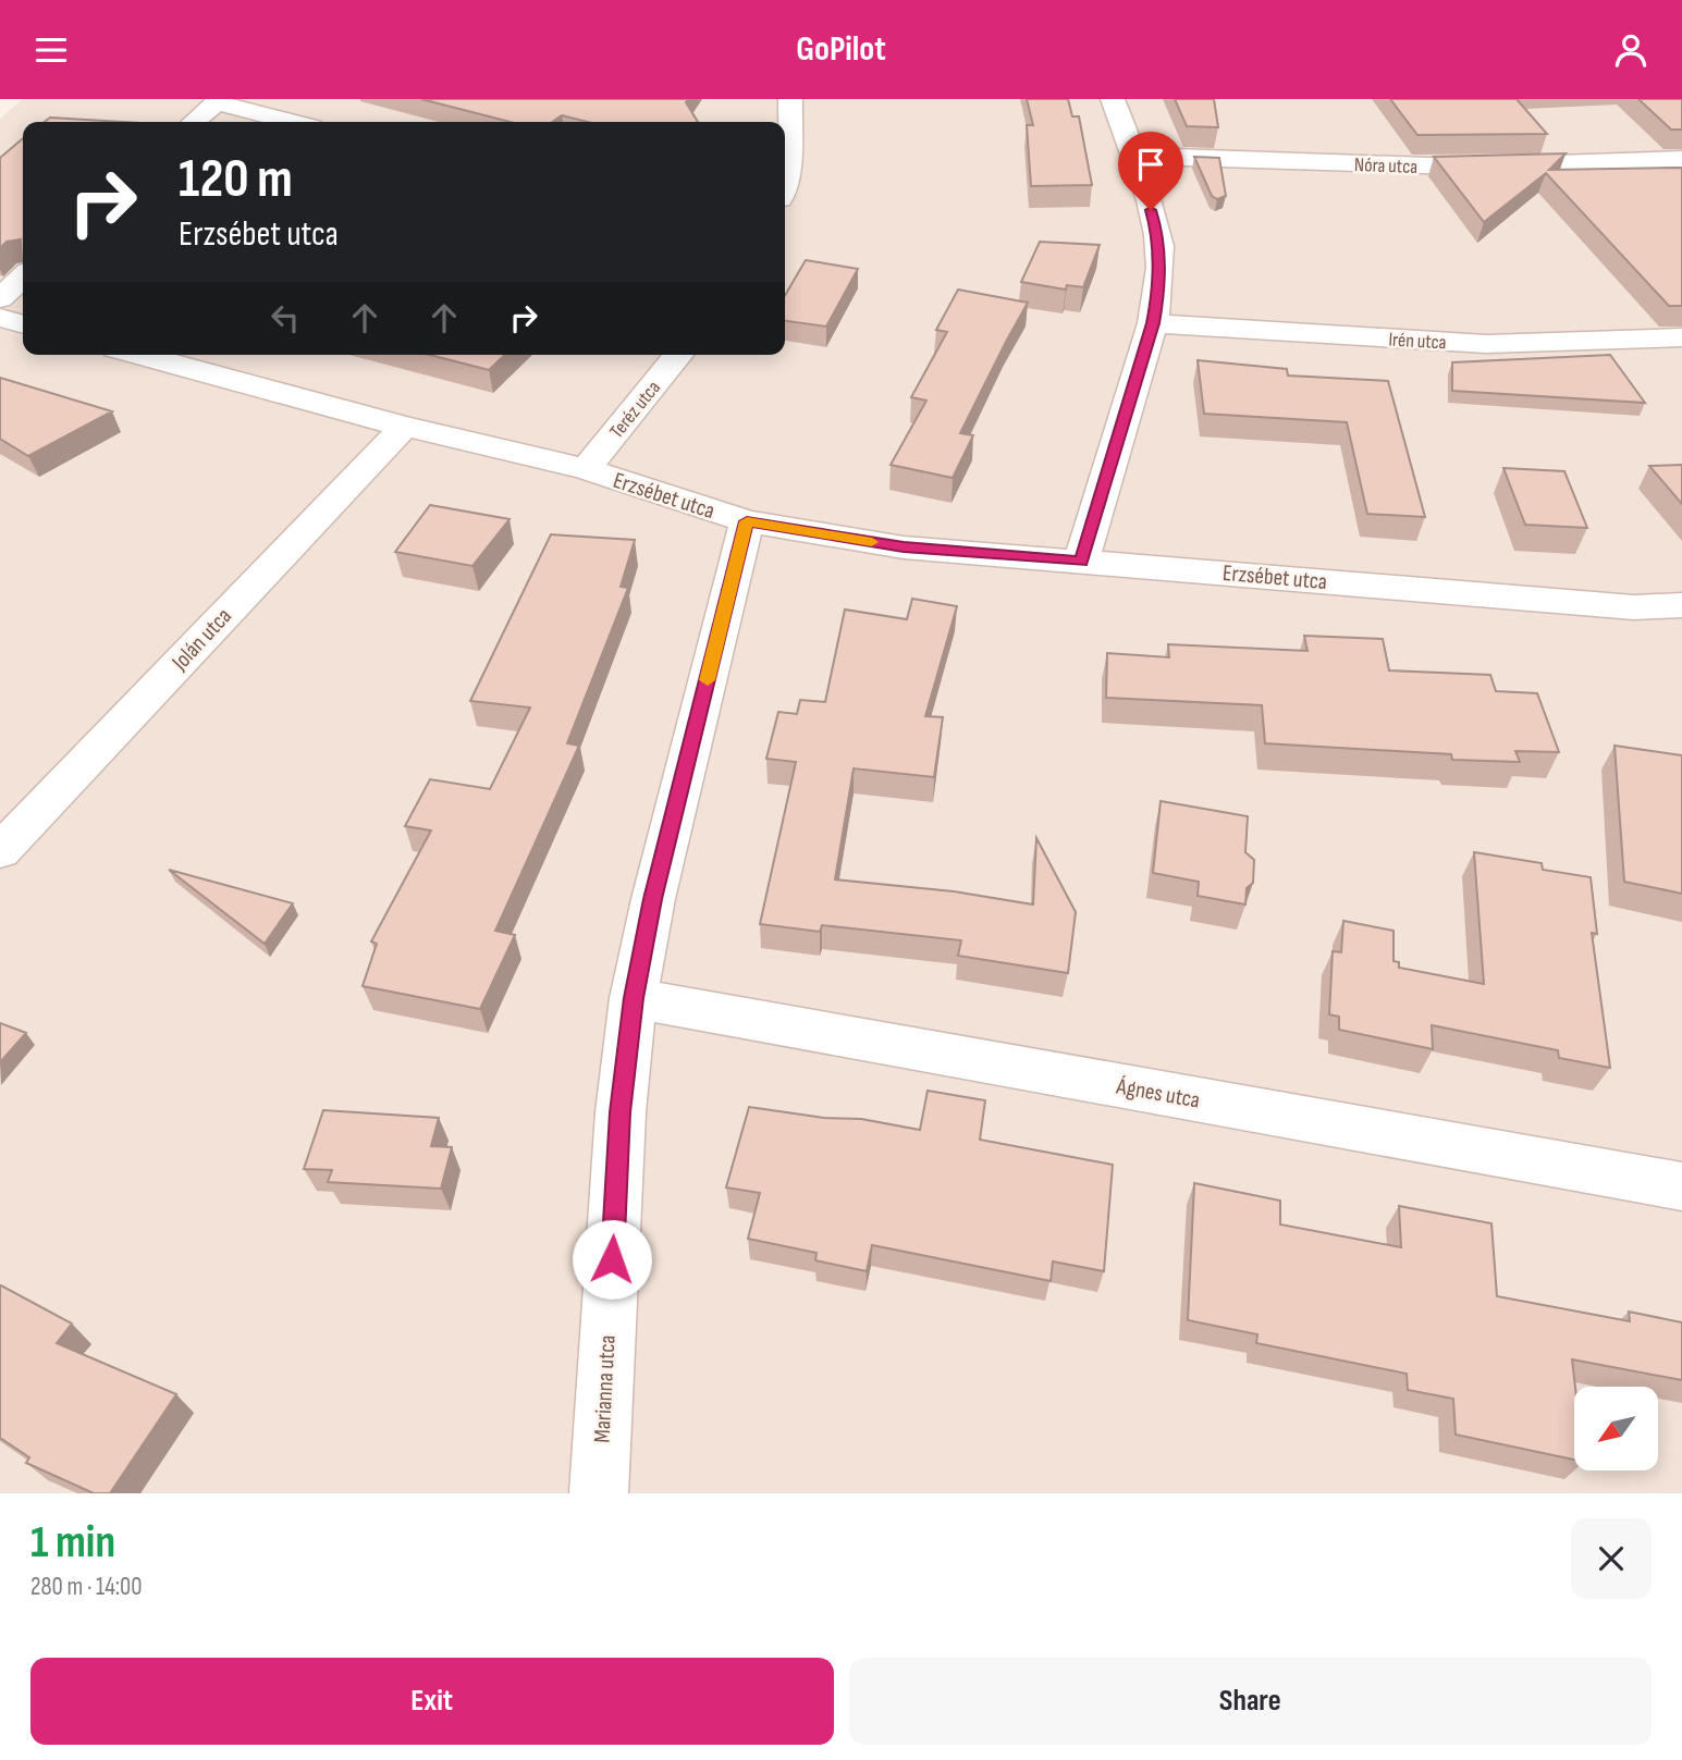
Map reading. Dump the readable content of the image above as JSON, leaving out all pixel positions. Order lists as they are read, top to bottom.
{
  "streets": {
    "street": [
      "Nóra utca",
      "Irén utca",
      "Teréz utca",
      "Erzsébet utca",
      "Jolán utca",
      "Ágnes utca",
      "Marianna utca"
    ]
  },
  "crossings": [
    ["Teréz utca", "Erzsébet utca"],
    ["Erzsébet utca", "Jolán utca"],
    ["Erzsébet utca", "Marianna utca"],
    ["Ágnes utca", "Marianna utca"]
  ],
  "north": "bottom left",
  "page": {
    "header": "GoPilot",
    "turn": ["120 m", "Erzsébet utca"],
    "heading": ["1 min", "280 m · 14:00"],
    "buttons": ["Exit", "Share"]
  }
}
